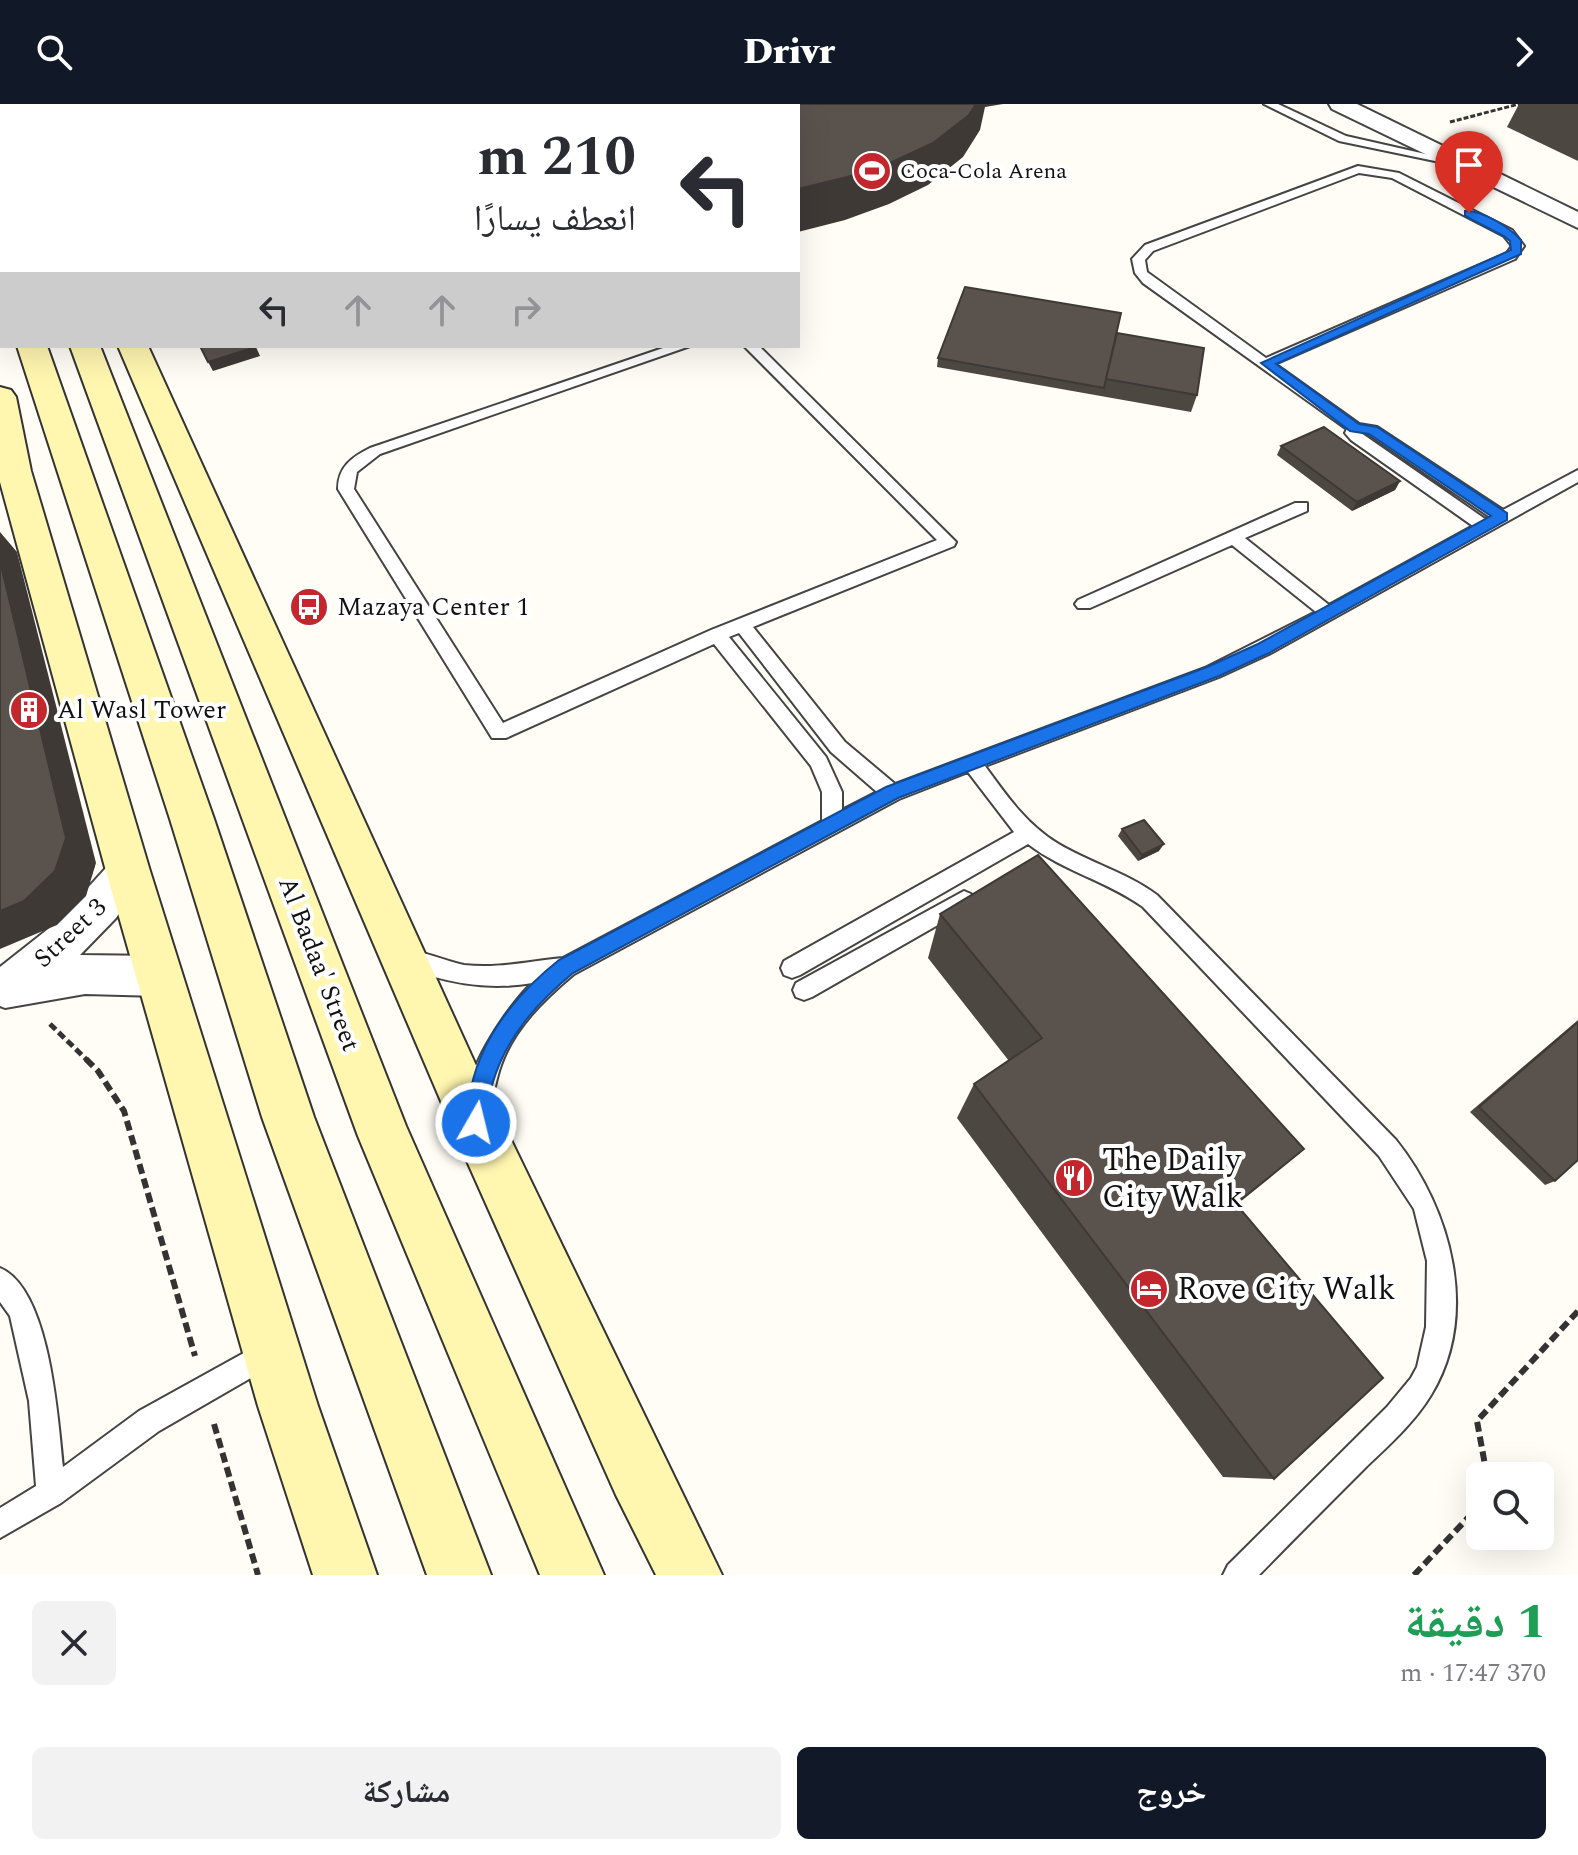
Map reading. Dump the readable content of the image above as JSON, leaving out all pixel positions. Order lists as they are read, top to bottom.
{
  "streets": {
    "main road": ["Al Badaa' Street"],
    "street": ["Street 3"]
  },
  "places": {
    "sports": ["Coca-Cola Arena"],
    "bus stop": ["Mazaya Center 1"],
    "building": ["Al Wasl Tower"],
    "restaurant": ["The Daily City Walk"],
    "hotel": ["Rove City Walk"]
  },
  "page": {
    "header": "Drivr",
    "turn": ["210 m", "انعطف يسارًا"],
    "heading": ["1 دقيقة", "370 m · 17:47"],
    "buttons": ["خروج", "مشاركة"]
  }
}
